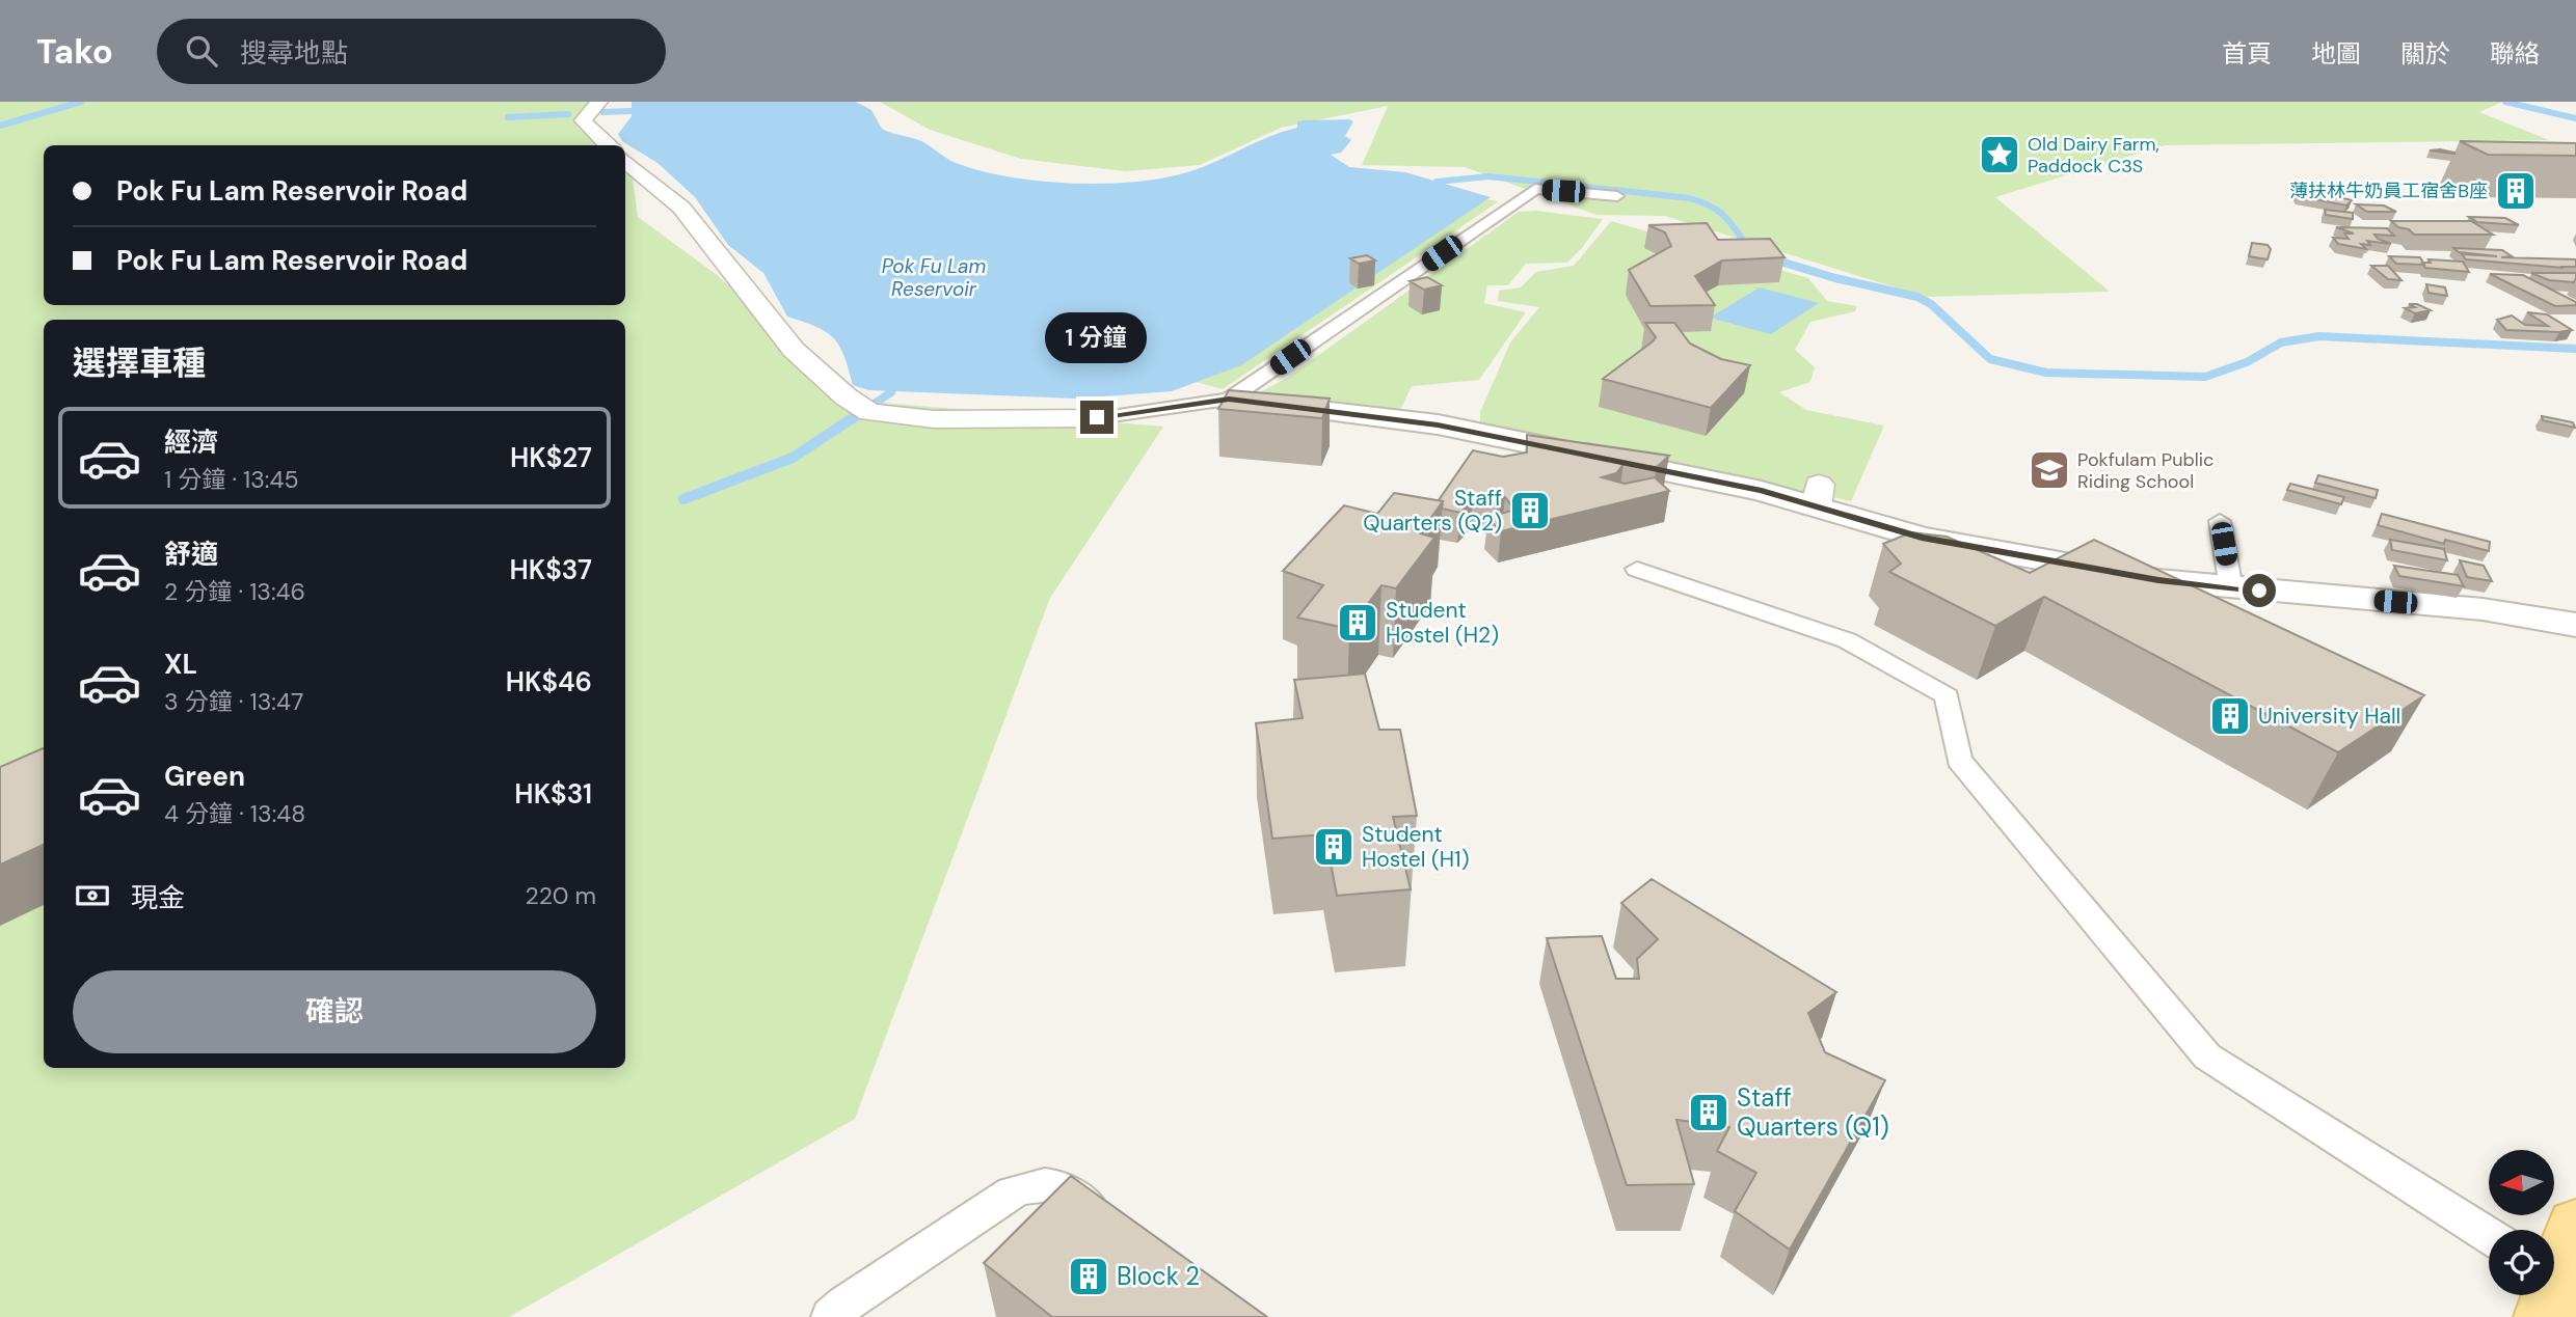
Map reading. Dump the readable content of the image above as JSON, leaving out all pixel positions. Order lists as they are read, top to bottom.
{
  "water": ["Pok Fu Lam Reservoir"],
  "places": {
    "place": ["Old Dairy Farm, Paddock C3S"],
    "building": [
      "薄扶林牛奶員工宿舍B座",
      "Staff Quarters (Q2)",
      "Student Hostel (H2)",
      "University Hall",
      "Student Hostel (H1)",
      "Staff Quarters (Q1)",
      "Block 2"
    ],
    "school or university": ["Pokfulam Public Riding School"]
  },
  "north": "left",
  "page": {
    "header": "Tako",
    "search": "搜尋地點",
    "nav": [
      "首頁",
      "地圖",
      "關於",
      "聯絡"
    ],
    "banner": ["Pok Fu Lam Reservoir Road", "Pok Fu Lam Reservoir Road"],
    "bubble": "1 分鐘",
    "heading": "選擇車種",
    "list": [
      {
        "name": "經濟",
        "note": "1 分鐘 · 13:45",
        "value": "HK$27"
      },
      {
        "name": "舒適",
        "note": "2 分鐘 · 13:46",
        "value": "HK$37"
      },
      {
        "name": "XL",
        "note": "3 分鐘 · 13:47",
        "value": "HK$46"
      },
      {
        "name": "Green",
        "note": "4 分鐘 · 13:48",
        "value": "HK$31"
      }
    ],
    "pay": ["現金", "220 m"],
    "buttons": "確認"
  }
}
